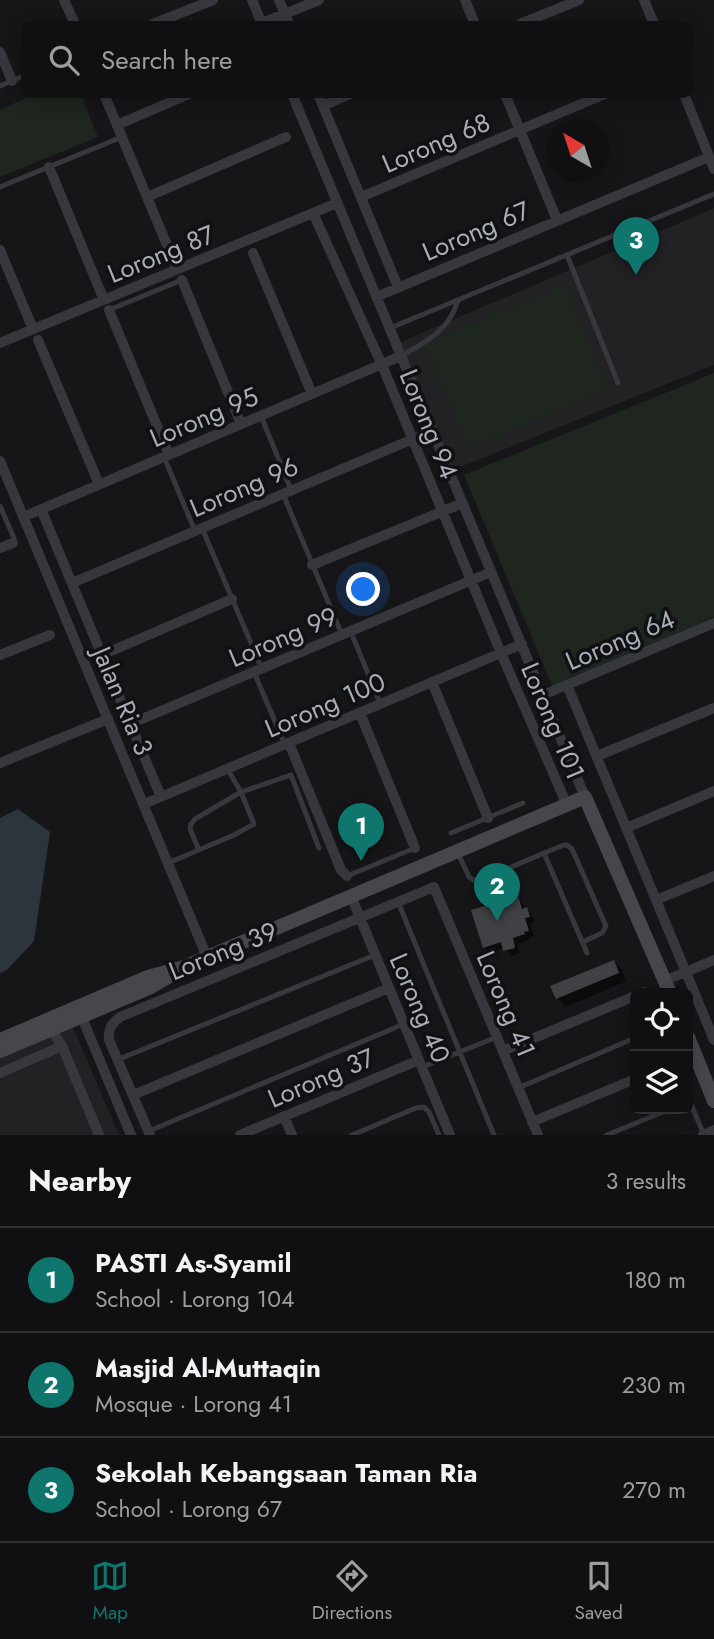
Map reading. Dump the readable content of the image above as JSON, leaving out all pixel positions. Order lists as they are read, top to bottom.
{
  "streets": {
    "street": [
      "Lorong 68",
      "Lorong 67",
      "Lorong 87",
      "Lorong 95",
      "Lorong 94",
      "Lorong 96",
      "Lorong 99",
      "Lorong 64",
      "Jalan Ria 3",
      "Lorong 100",
      "Lorong 101",
      "Lorong 39",
      "Lorong 41",
      "Lorong 40",
      "Lorong 37"
    ]
  },
  "crossings": [
    ["Lorong 87", "Lorong 94"],
    ["Lorong 95", "Lorong 94"],
    ["Lorong 95", "Jalan Ria 3"],
    ["Lorong 94", "Lorong 96"],
    ["Lorong 94", "Lorong 99"],
    ["Lorong 94", "Lorong 100"],
    ["Lorong 94", "Lorong 101"],
    ["Jalan Ria 3", "Lorong 100"],
    ["Lorong 100", "Lorong 101"],
    ["Lorong 39", "Lorong 41"],
    ["Lorong 39", "Lorong 40"],
    ["Lorong 41", "Lorong 40"],
    ["Lorong 40", "Lorong 37"]
  ],
  "north": "top left",
  "page": {
    "search": "Search here",
    "pins": ["3", "1", "2"],
    "heading": ["Nearby", "3 results"],
    "list": [
      {
        "mark": "1",
        "name": "PASTI As-Syamil",
        "note": "School · Lorong 104",
        "value": "180 m"
      },
      {
        "mark": "2",
        "name": "Masjid Al-Muttaqin",
        "note": "Mosque · Lorong 41",
        "value": "230 m"
      },
      {
        "mark": "3",
        "name": "Sekolah Kebangsaan Taman Ria",
        "note": "School · Lorong 67",
        "value": "270 m"
      }
    ],
    "nav": ["Map", "Directions", "Saved"]
  }
}
